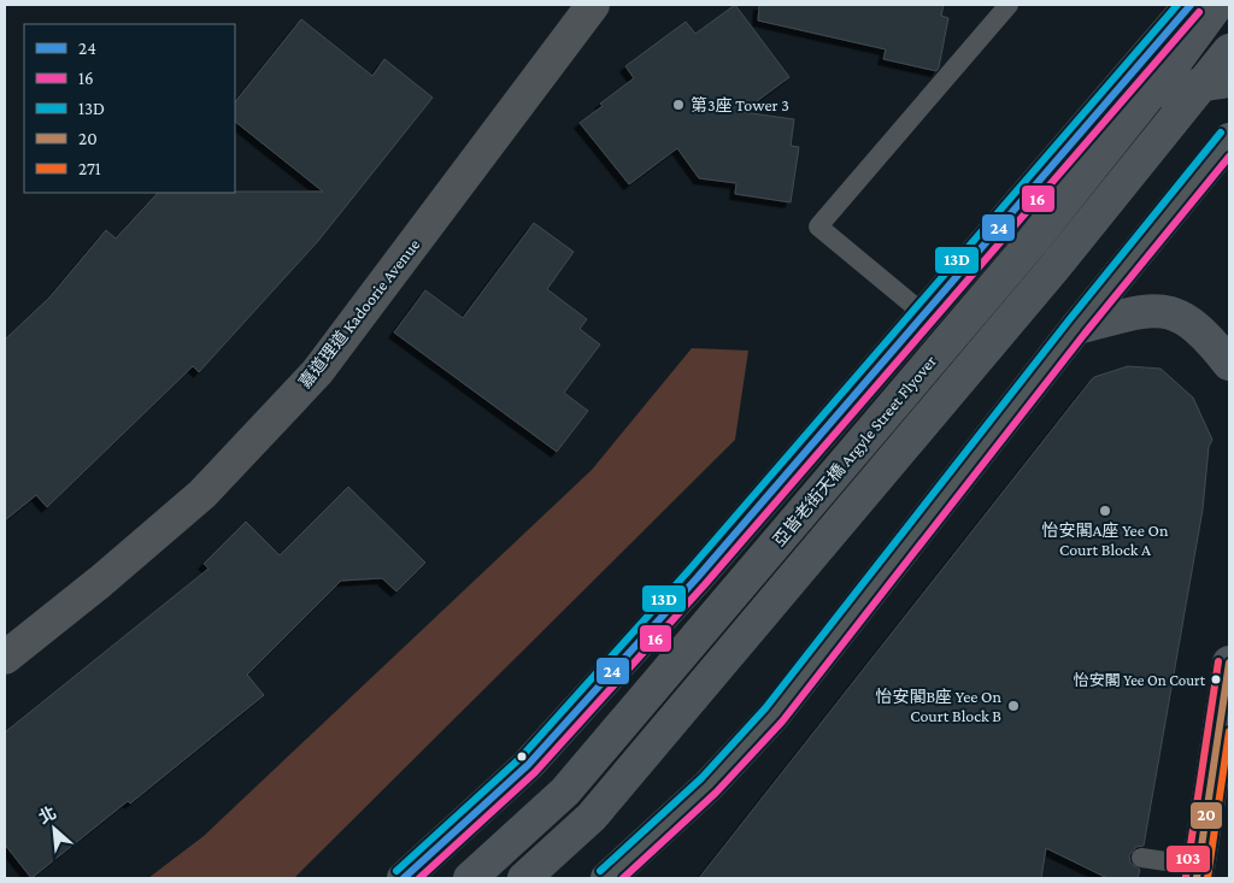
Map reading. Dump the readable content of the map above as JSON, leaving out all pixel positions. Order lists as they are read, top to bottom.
{
  "streets": {
    "main road": ["亞皆老街天橋 Argyle Street Flyover"],
    "street": ["嘉道理道 Kadoorie Avenue"]
  },
  "places": [
    "第3座 Tower 3",
    "怡安閣A座 Yee On Court Block A",
    "怡安閣 Yee On Court",
    "怡安閣B座 Yee On Court Block B"
  ],
  "lines": [
    "transit line 24",
    "transit line 13D",
    "transit line 16",
    "transit line 103",
    "transit line 20",
    "transit line 271"
  ],
  "legend": [
    "24",
    "16",
    "13D",
    "20",
    "271"
  ],
  "north": "top left"
}
